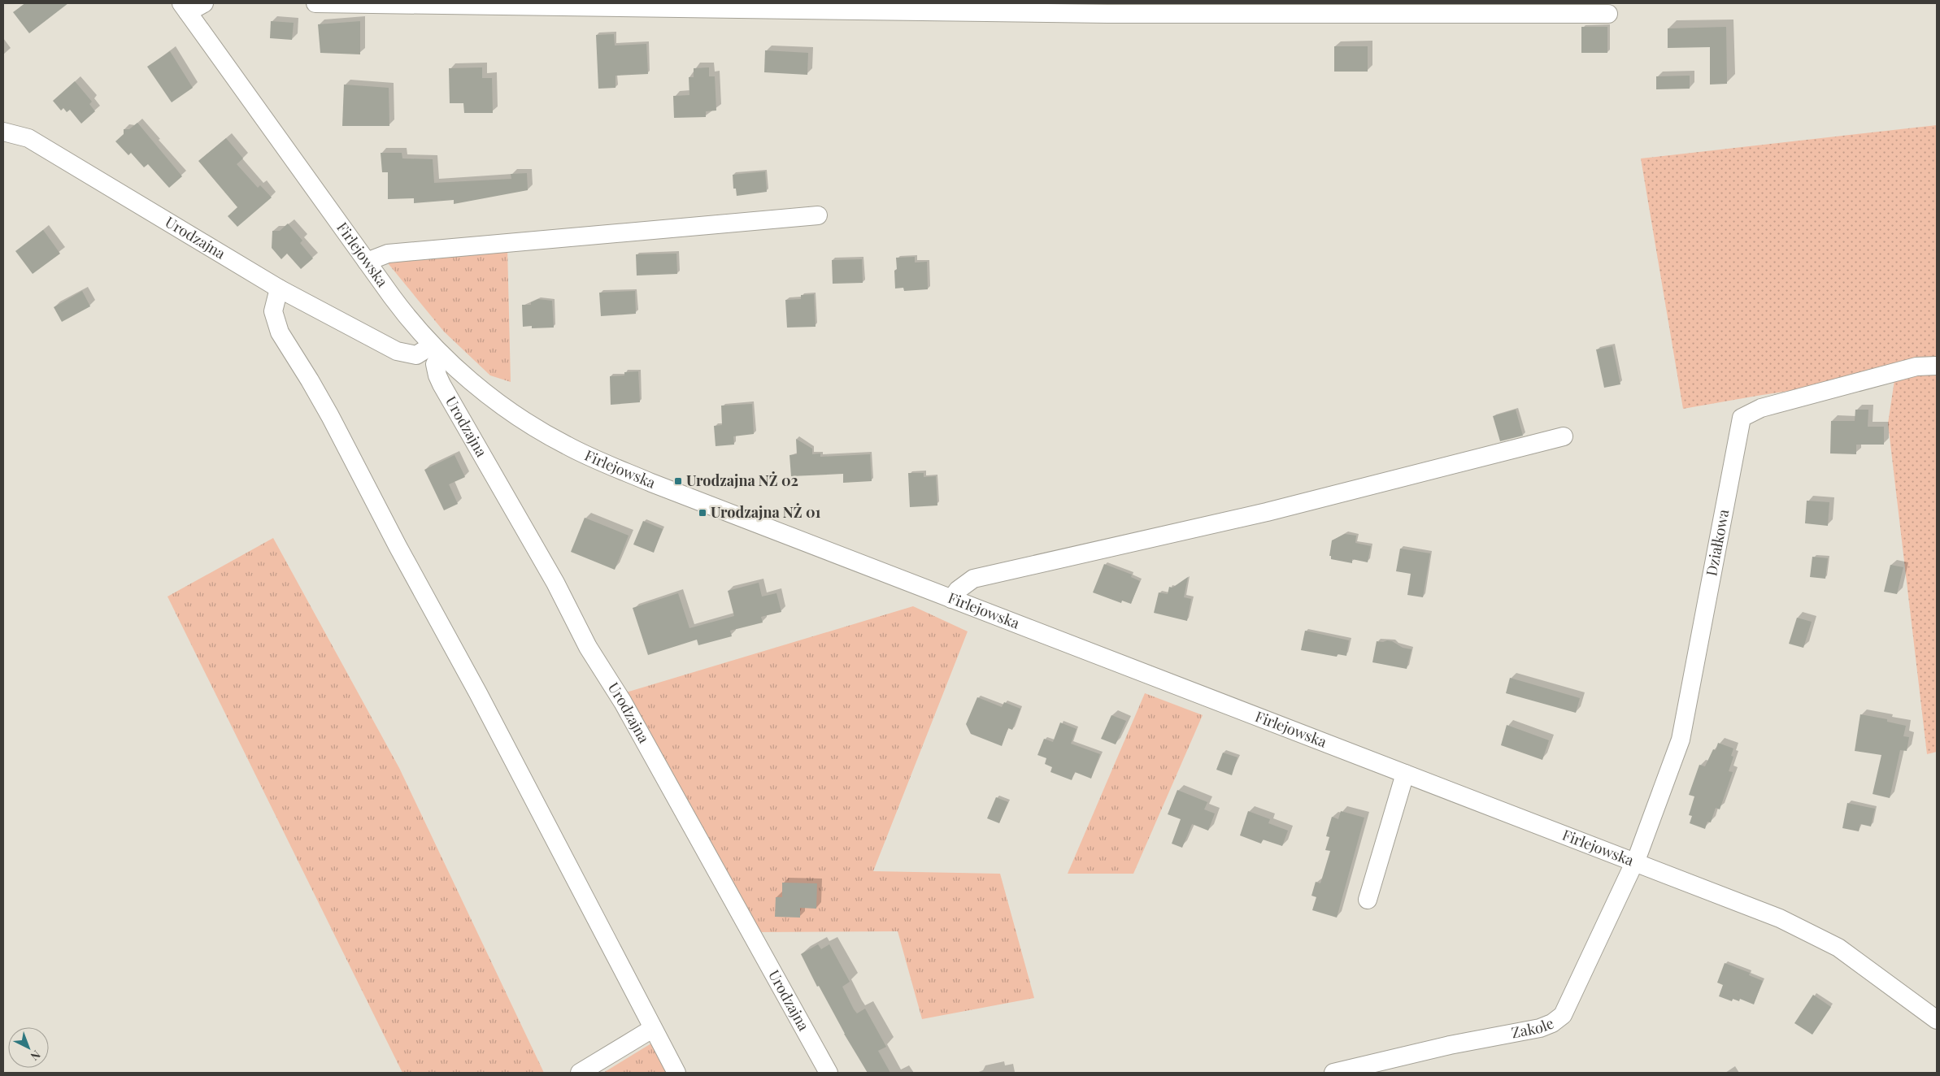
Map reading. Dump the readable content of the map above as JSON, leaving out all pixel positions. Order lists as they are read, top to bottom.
{
  "streets": {
    "street": [
      "Urodzajna",
      "Firlejowska",
      "Działkowa",
      "Zakole"
    ]
  },
  "crossings": [
    ["Urodzajna", "Firlejowska"],
    ["Firlejowska", "Działkowa"],
    ["Firlejowska", "Zakole"],
    ["Działkowa", "Zakole"]
  ],
  "places": {
    "transit": ["Urodzajna NŻ 02", "Urodzajna NŻ 01"]
  },
  "north": "bottom right"
}
